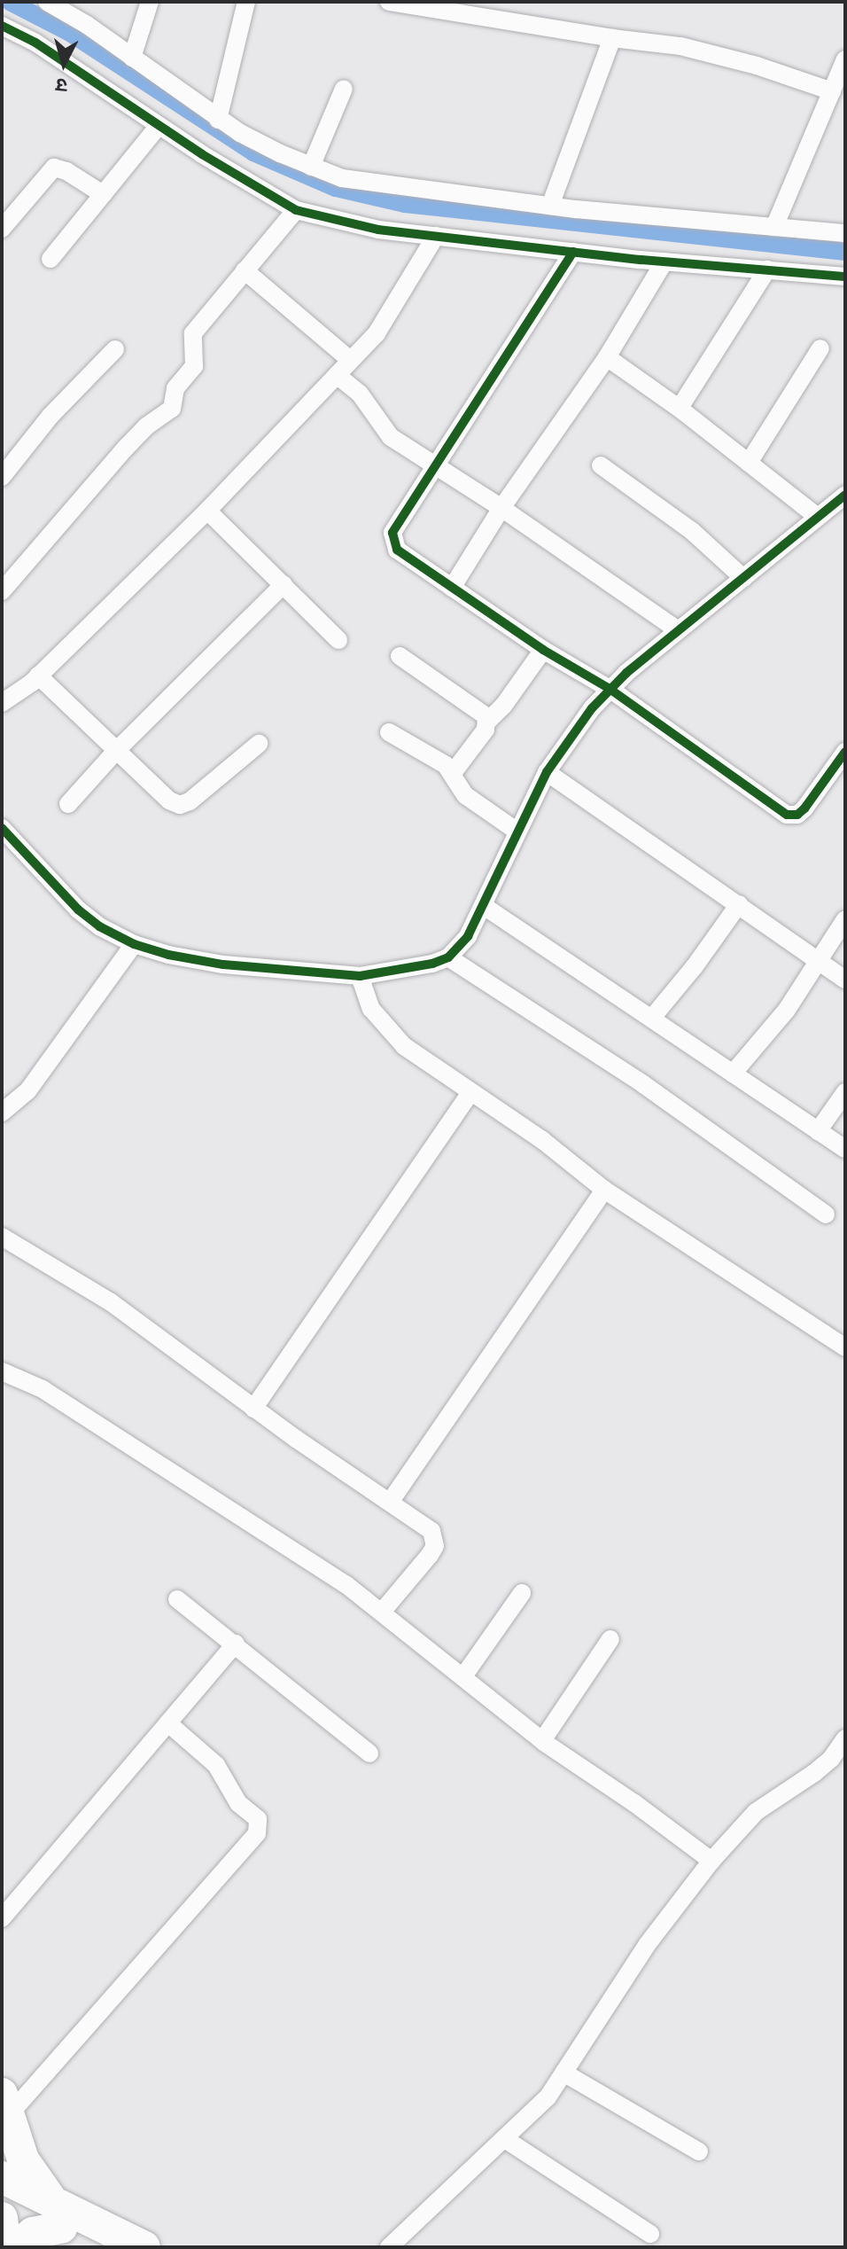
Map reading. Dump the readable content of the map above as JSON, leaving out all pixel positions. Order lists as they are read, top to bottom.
{
  "north": "bottom"
}
